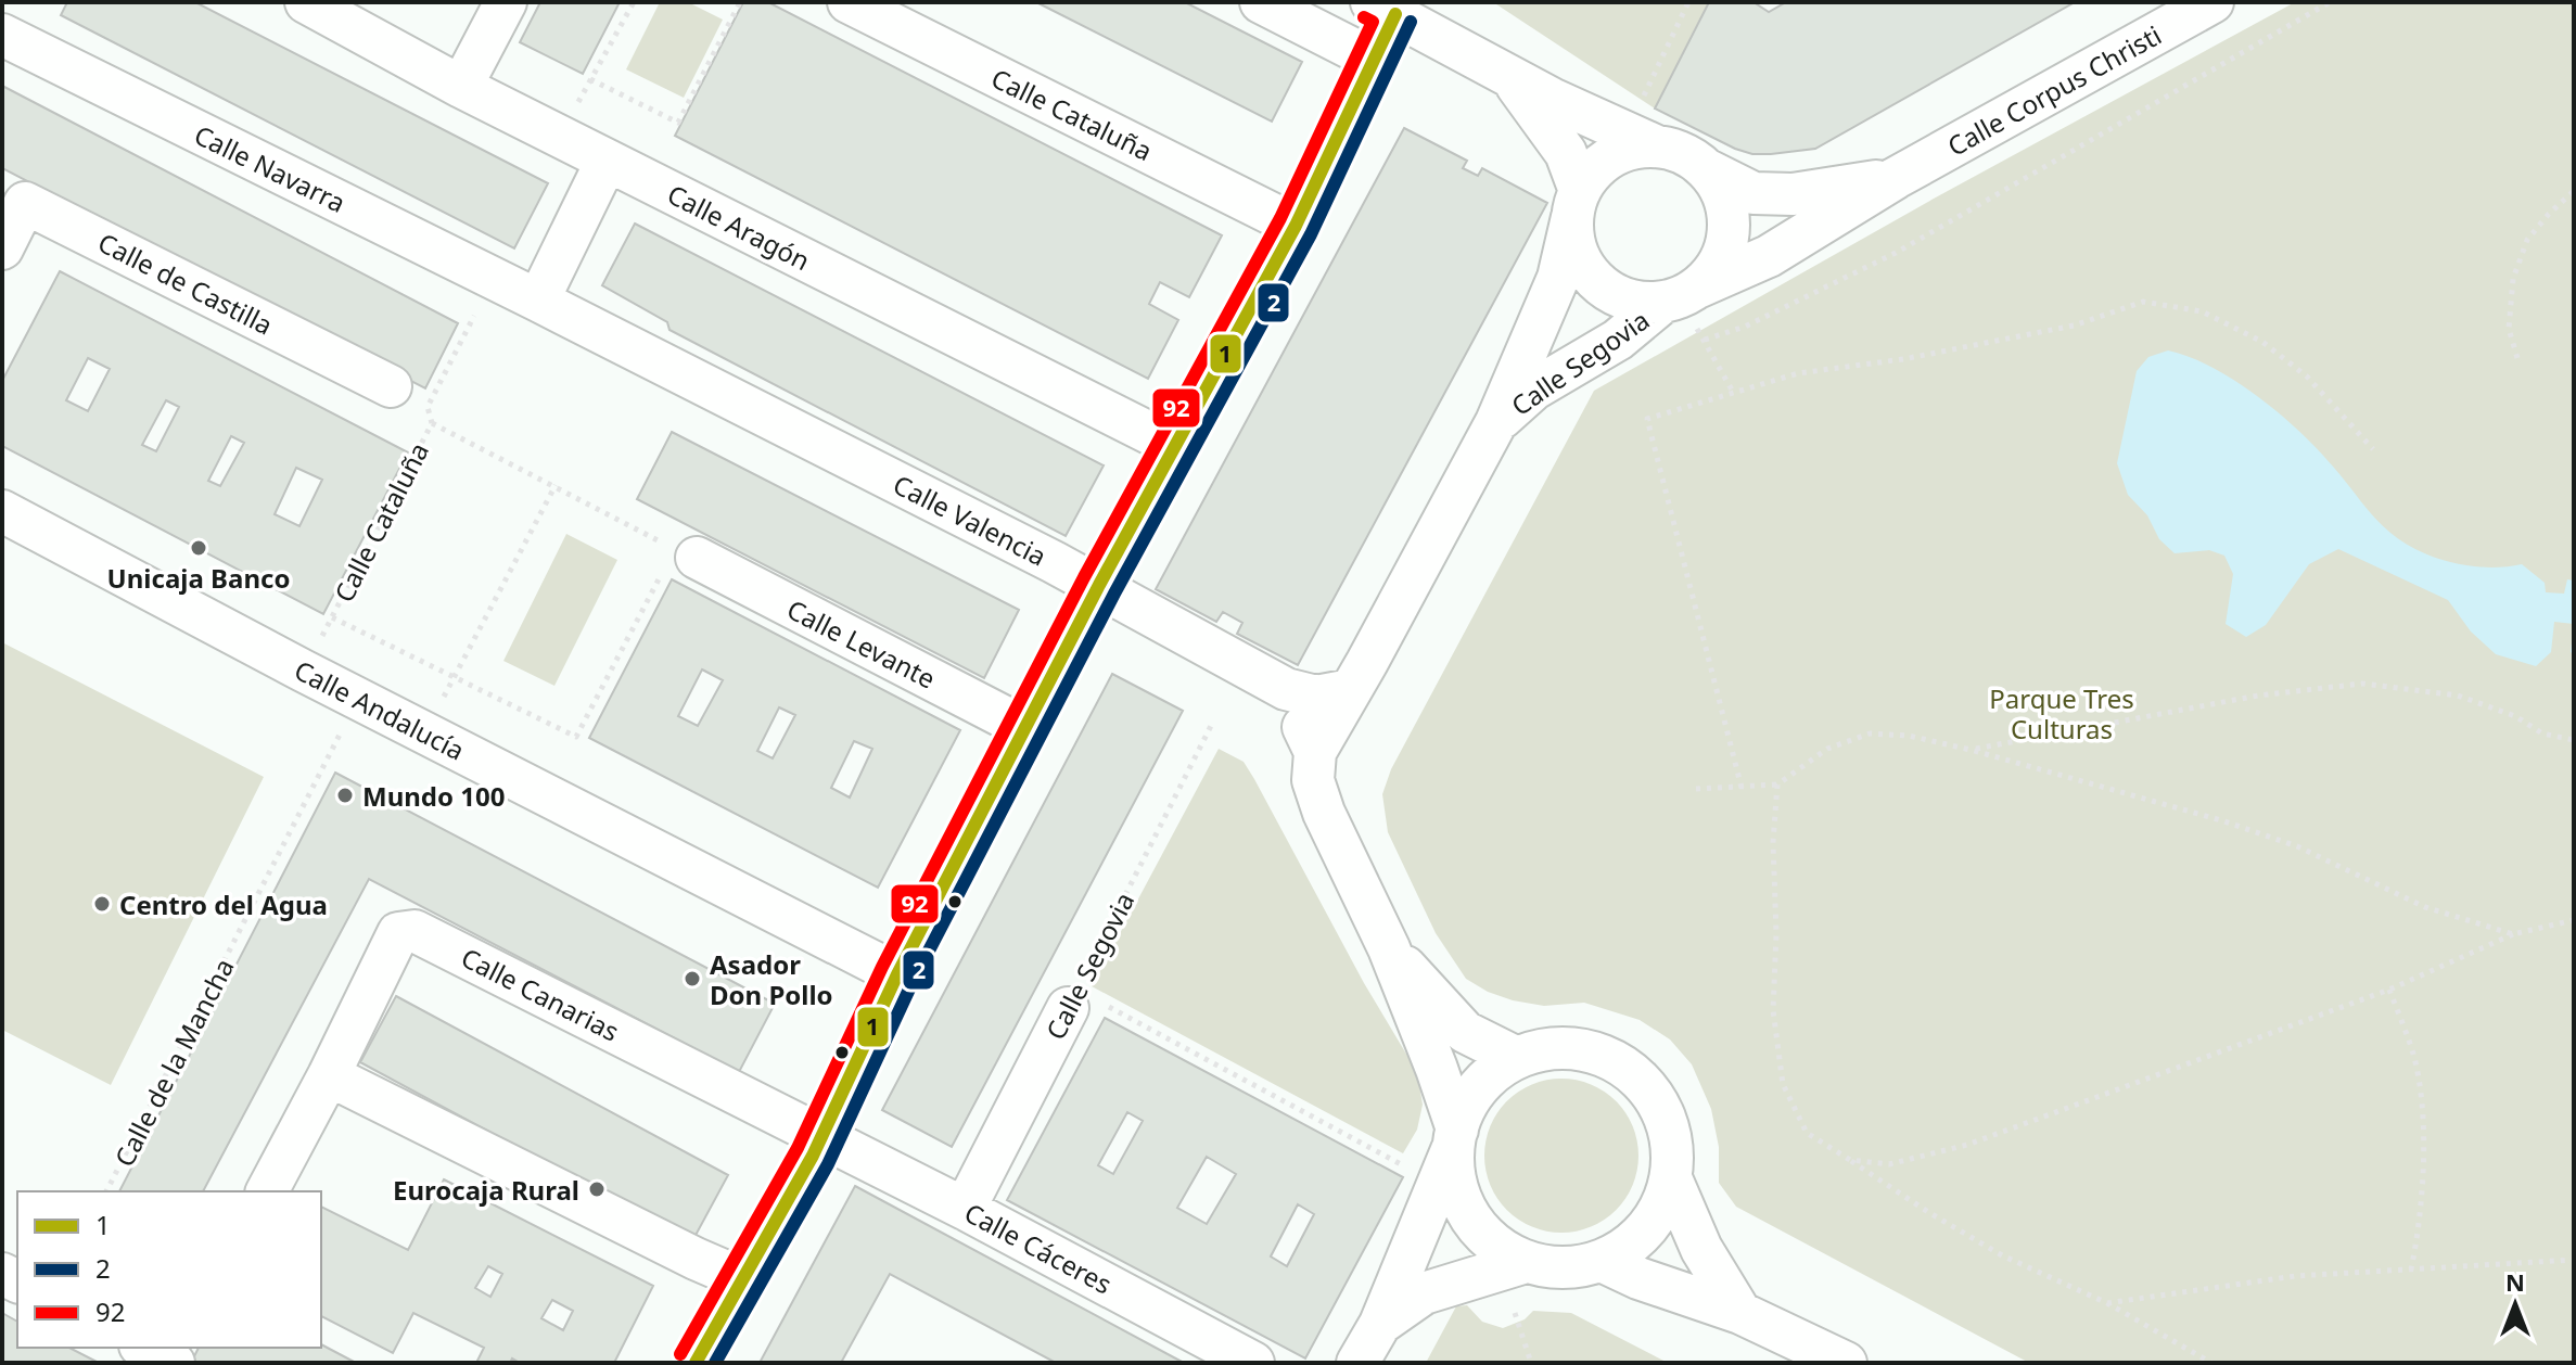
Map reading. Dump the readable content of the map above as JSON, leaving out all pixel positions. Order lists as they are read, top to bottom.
{
  "streets": {
    "street": [
      "Calle Corpus Christi",
      "Calle Cataluña",
      "Calle Navarra",
      "Calle Aragón",
      "Calle de Castilla",
      "Calle Segovia",
      "Calle Valencia",
      "Calle Levante",
      "Calle Andalucía",
      "Calle Canarias",
      "Calle Cáceres"
    ],
    "path": ["Calle de la Mancha"]
  },
  "crossings": [
    ["Calle Corpus Christi", "Calle Segovia"],
    ["Calle Cataluña", "Calle Navarra"],
    ["Calle Cataluña", "Calle Andalucía"],
    ["Calle Navarra", "Calle Valencia"],
    ["Calle Segovia", "Calle Cáceres"],
    ["Calle Andalucía", "Calle de la Mancha"],
    ["Calle Canarias", "Calle Cáceres"]
  ],
  "parks": ["Parque Tres Culturas"],
  "places": [
    "Unicaja Banco",
    "Mundo 100",
    "Centro del Agua",
    "Asador Don Pollo",
    "Eurocaja Rural"
  ],
  "lines": ["transit line 1", "transit line 92", "transit line 2"],
  "legend": ["1", "2", "92"],
  "north": "top"
}
